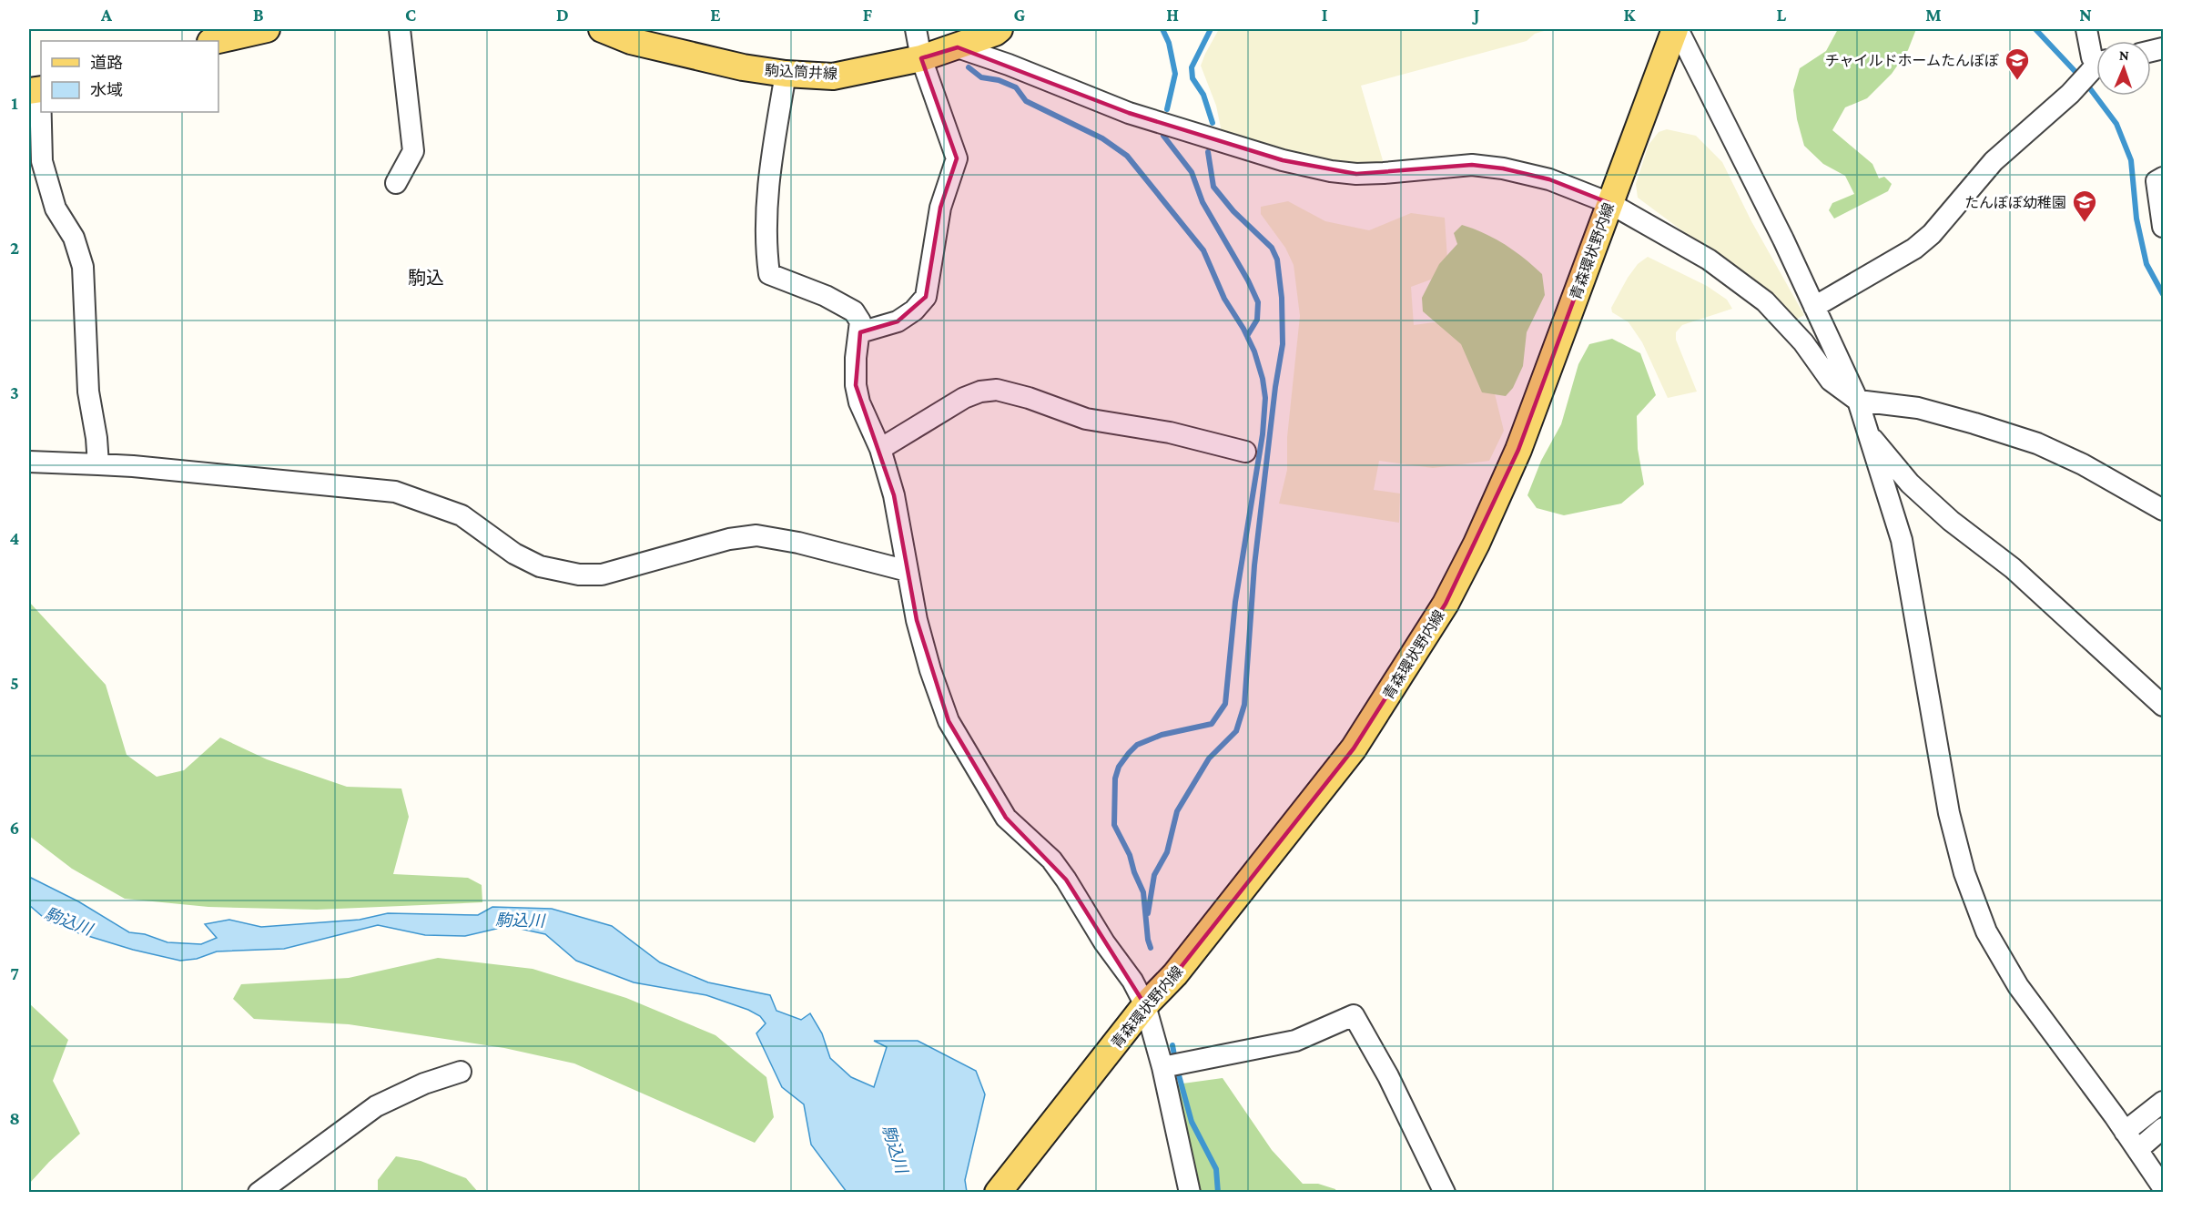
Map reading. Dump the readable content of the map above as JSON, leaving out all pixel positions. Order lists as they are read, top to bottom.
{
  "streets": {
    "main road": ["駒込筒井線", "青森環状野内線"]
  },
  "districts": ["駒込"],
  "water": ["駒込川"],
  "places": {
    "school or university": ["チャイルドホームたんぽぽ", "たんぽぽ幼稚園"]
  },
  "legend": ["道路", "水域"],
  "north": "top",
  "grid": {
    "columns": [
      "A",
      "B",
      "C",
      "D",
      "E",
      "F",
      "G",
      "H",
      "I",
      "J",
      "K",
      "L",
      "M",
      "N"
    ],
    "rows": [
      "1",
      "2",
      "3",
      "4",
      "5",
      "6",
      "7",
      "8"
    ]
  }
}
